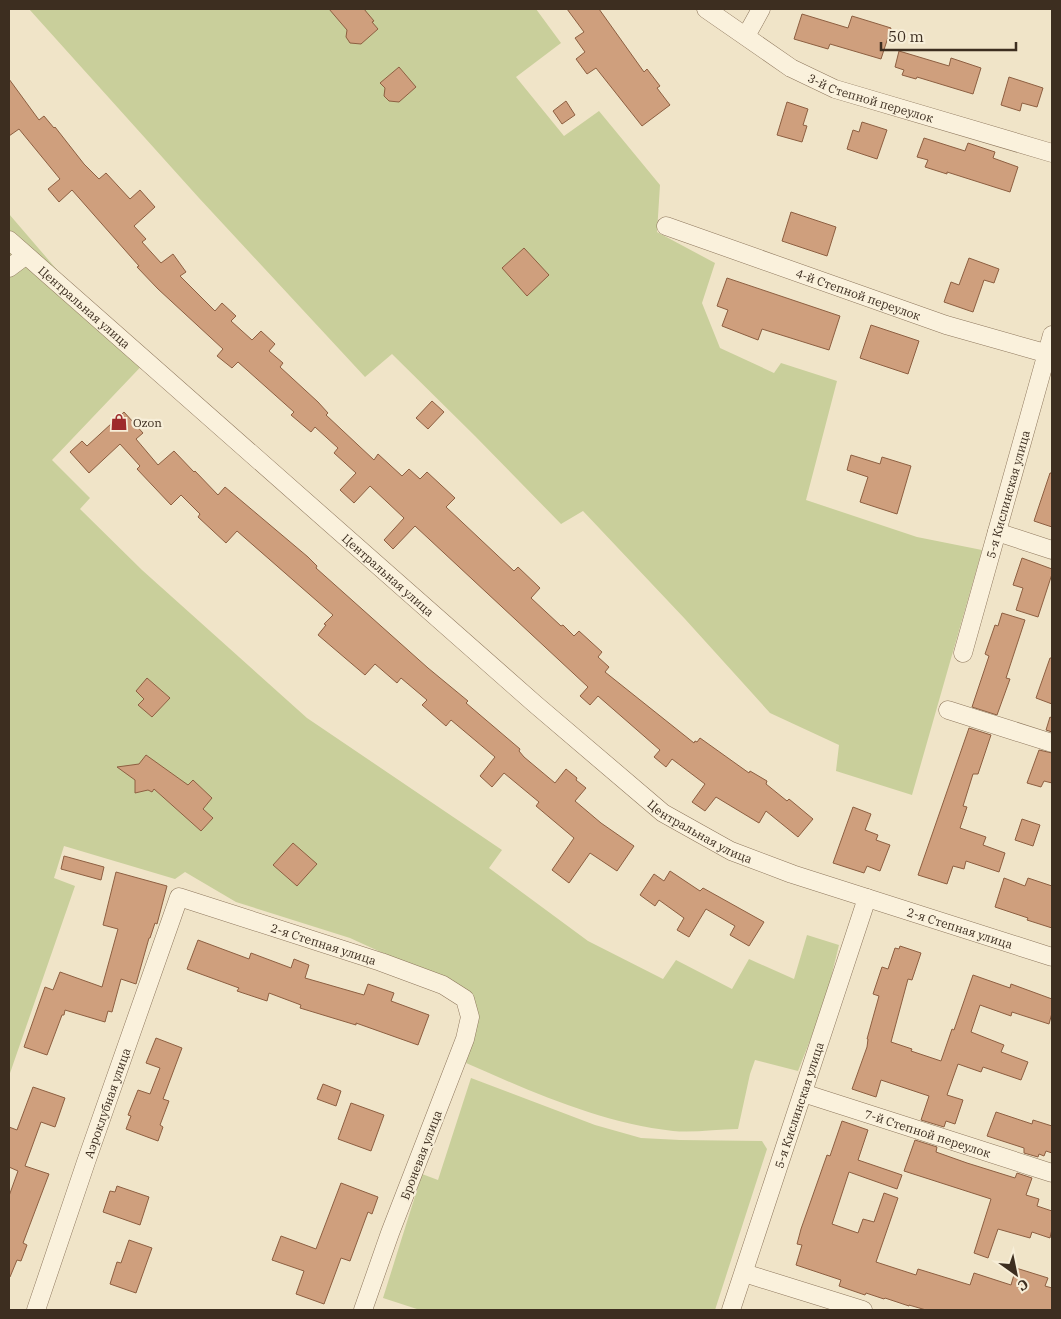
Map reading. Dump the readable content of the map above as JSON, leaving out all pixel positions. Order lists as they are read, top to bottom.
{
  "streets": {
    "street": [
      "3-й Степной переулок",
      "4-й Степной переулок",
      "Центральная улица",
      "5-я Кислинская улица",
      "2-я Степная улица",
      "Аэроклубная улица",
      "7-й Степной переулок",
      "Броневая улица"
    ]
  },
  "crossings": [
    ["4-й Степной переулок", "5-я Кислинская улица"],
    ["Центральная улица", "5-я Кислинская улица"],
    ["Центральная улица", "2-я Степная улица"],
    ["5-я Кислинская улица", "2-я Степная улица"],
    ["5-я Кислинская улица", "7-й Степной переулок"],
    ["2-я Степная улица", "Аэроклубная улица"],
    ["2-я Степная улица", "Броневая улица"]
  ],
  "places": {
    "shop": ["Ozon"]
  },
  "scale_bar": "50 m",
  "north": "bottom right"
}
